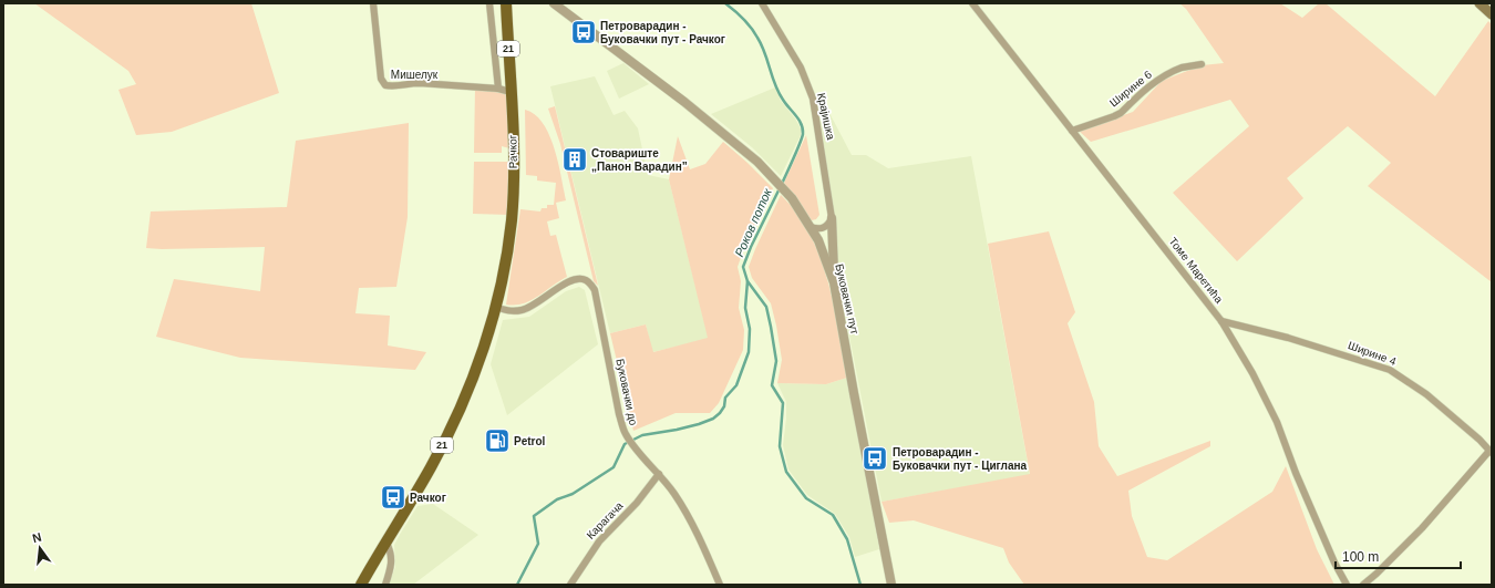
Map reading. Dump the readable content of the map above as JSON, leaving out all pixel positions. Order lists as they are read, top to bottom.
{
  "streets": {
    "main road": ["21", "Рачког"],
    "street": [
      "Мишелук",
      "Ширине 6",
      "Крајишка",
      "Томе Маретића",
      "Буковачки пут",
      "Ширине 4",
      "Буковачки до",
      "Карагача"
    ]
  },
  "crossings": [
    ["Ширине 6", "Томе Маретића"],
    ["Рачког", "Буковачки до"],
    ["Томе Маретића", "Ширине 4"],
    ["Буковачки до", "Карагача"]
  ],
  "water": ["Роков поток"],
  "places": {
    "bus stop": ["Петроварадин - Буковачки пут - Рачког", "Петроварадин - Буковачки пут - Циглана", "Рачког"],
    "building": ["Стовариште „Панон Варадин”"],
    "fuel station": ["Petrol"]
  },
  "scale_bar": "100 m",
  "north": "top"
}
